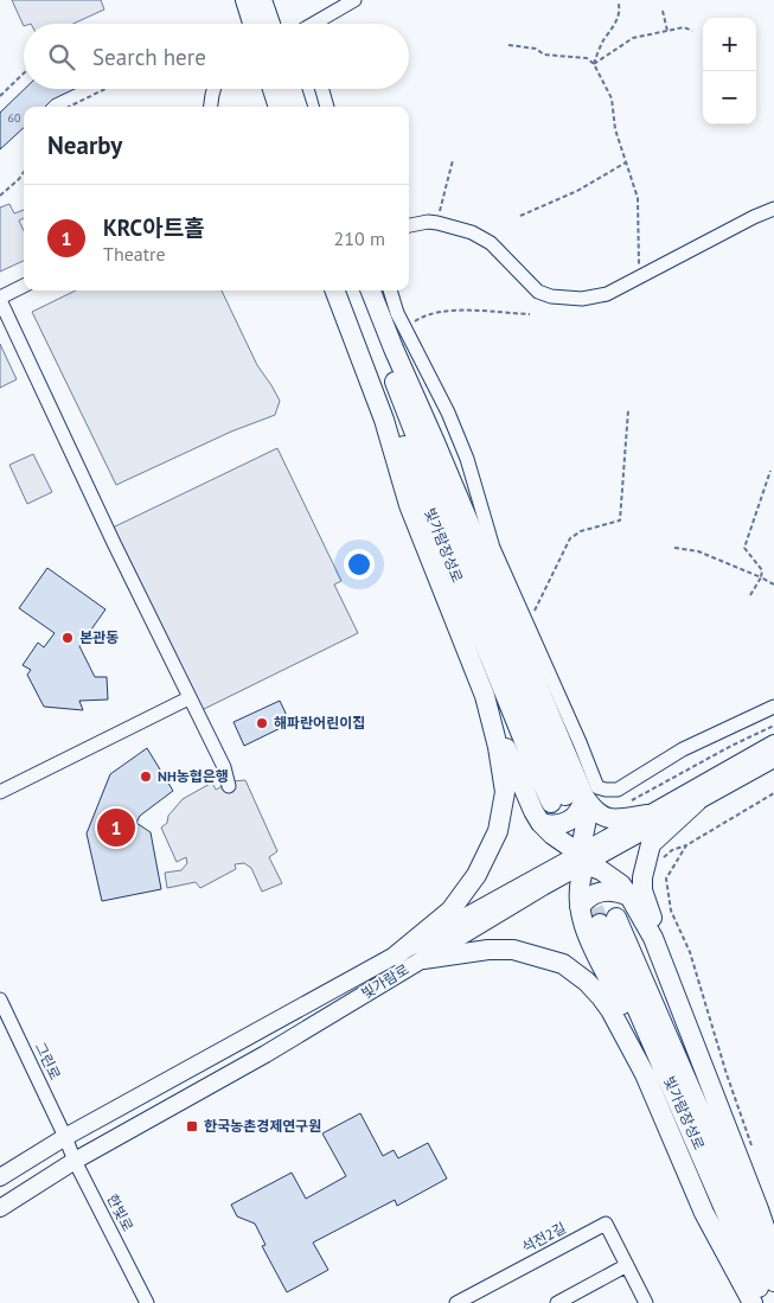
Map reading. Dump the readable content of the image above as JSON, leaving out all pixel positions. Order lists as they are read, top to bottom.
{
  "streets": {
    "highway": ["빛가람장성로"],
    "main road": ["빛가람로"],
    "street": ["그린로", "한빛로", "석전2길"]
  },
  "crossings": [
    ["빛가람로", "그린로"],
    ["빛가람로", "한빛로"],
    ["그린로", "한빛로"]
  ],
  "places": {
    "other": ["본관동", "해파란어린이집", "NH농협은행"],
    "transit": ["한국농촌경제연구원"]
  },
  "house_numbers": ["60"],
  "page": {
    "map_buttons": ["+", "−"],
    "search": "Search here",
    "heading": "Nearby",
    "list": [
      {
        "mark": "1",
        "name": "KRC아트홀",
        "note": "Theatre",
        "value": "210 m"
      }
    ],
    "pins": "1"
  }
}
